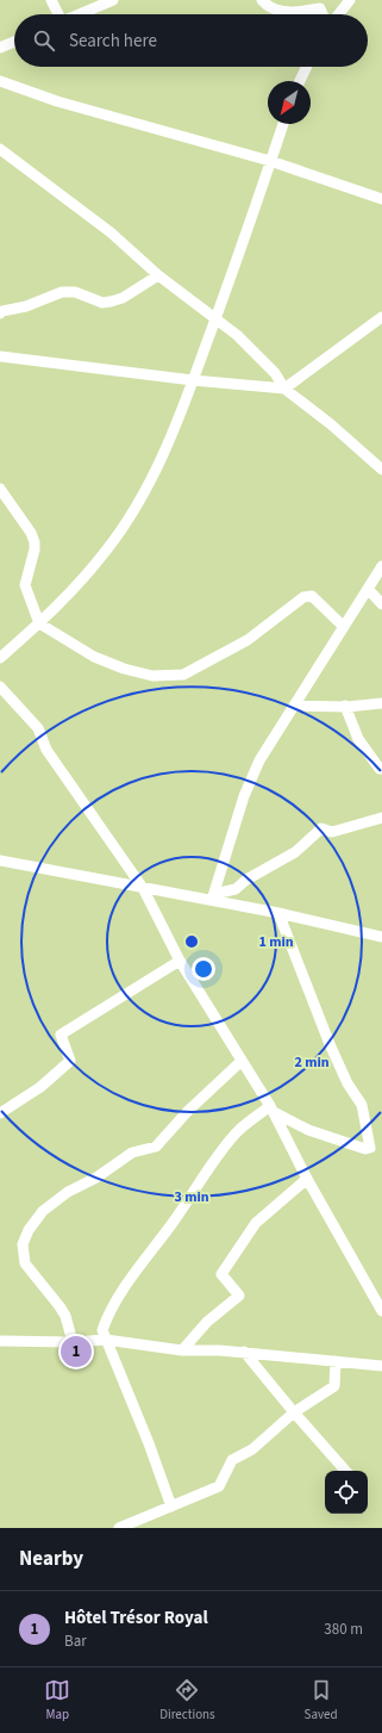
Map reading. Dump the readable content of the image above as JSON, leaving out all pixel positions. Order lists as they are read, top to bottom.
{
  "north": "bottom left",
  "page": {
    "search": "Search here",
    "pins": "1",
    "heading": "Nearby",
    "list": [
      {
        "mark": "1",
        "name": "Hôtel Trésor Royal",
        "note": "Bar",
        "value": "380 m"
      }
    ],
    "nav": ["Map", "Directions", "Saved"]
  },
  "rings": ["1 min", "2 min", "3 min"]
}
